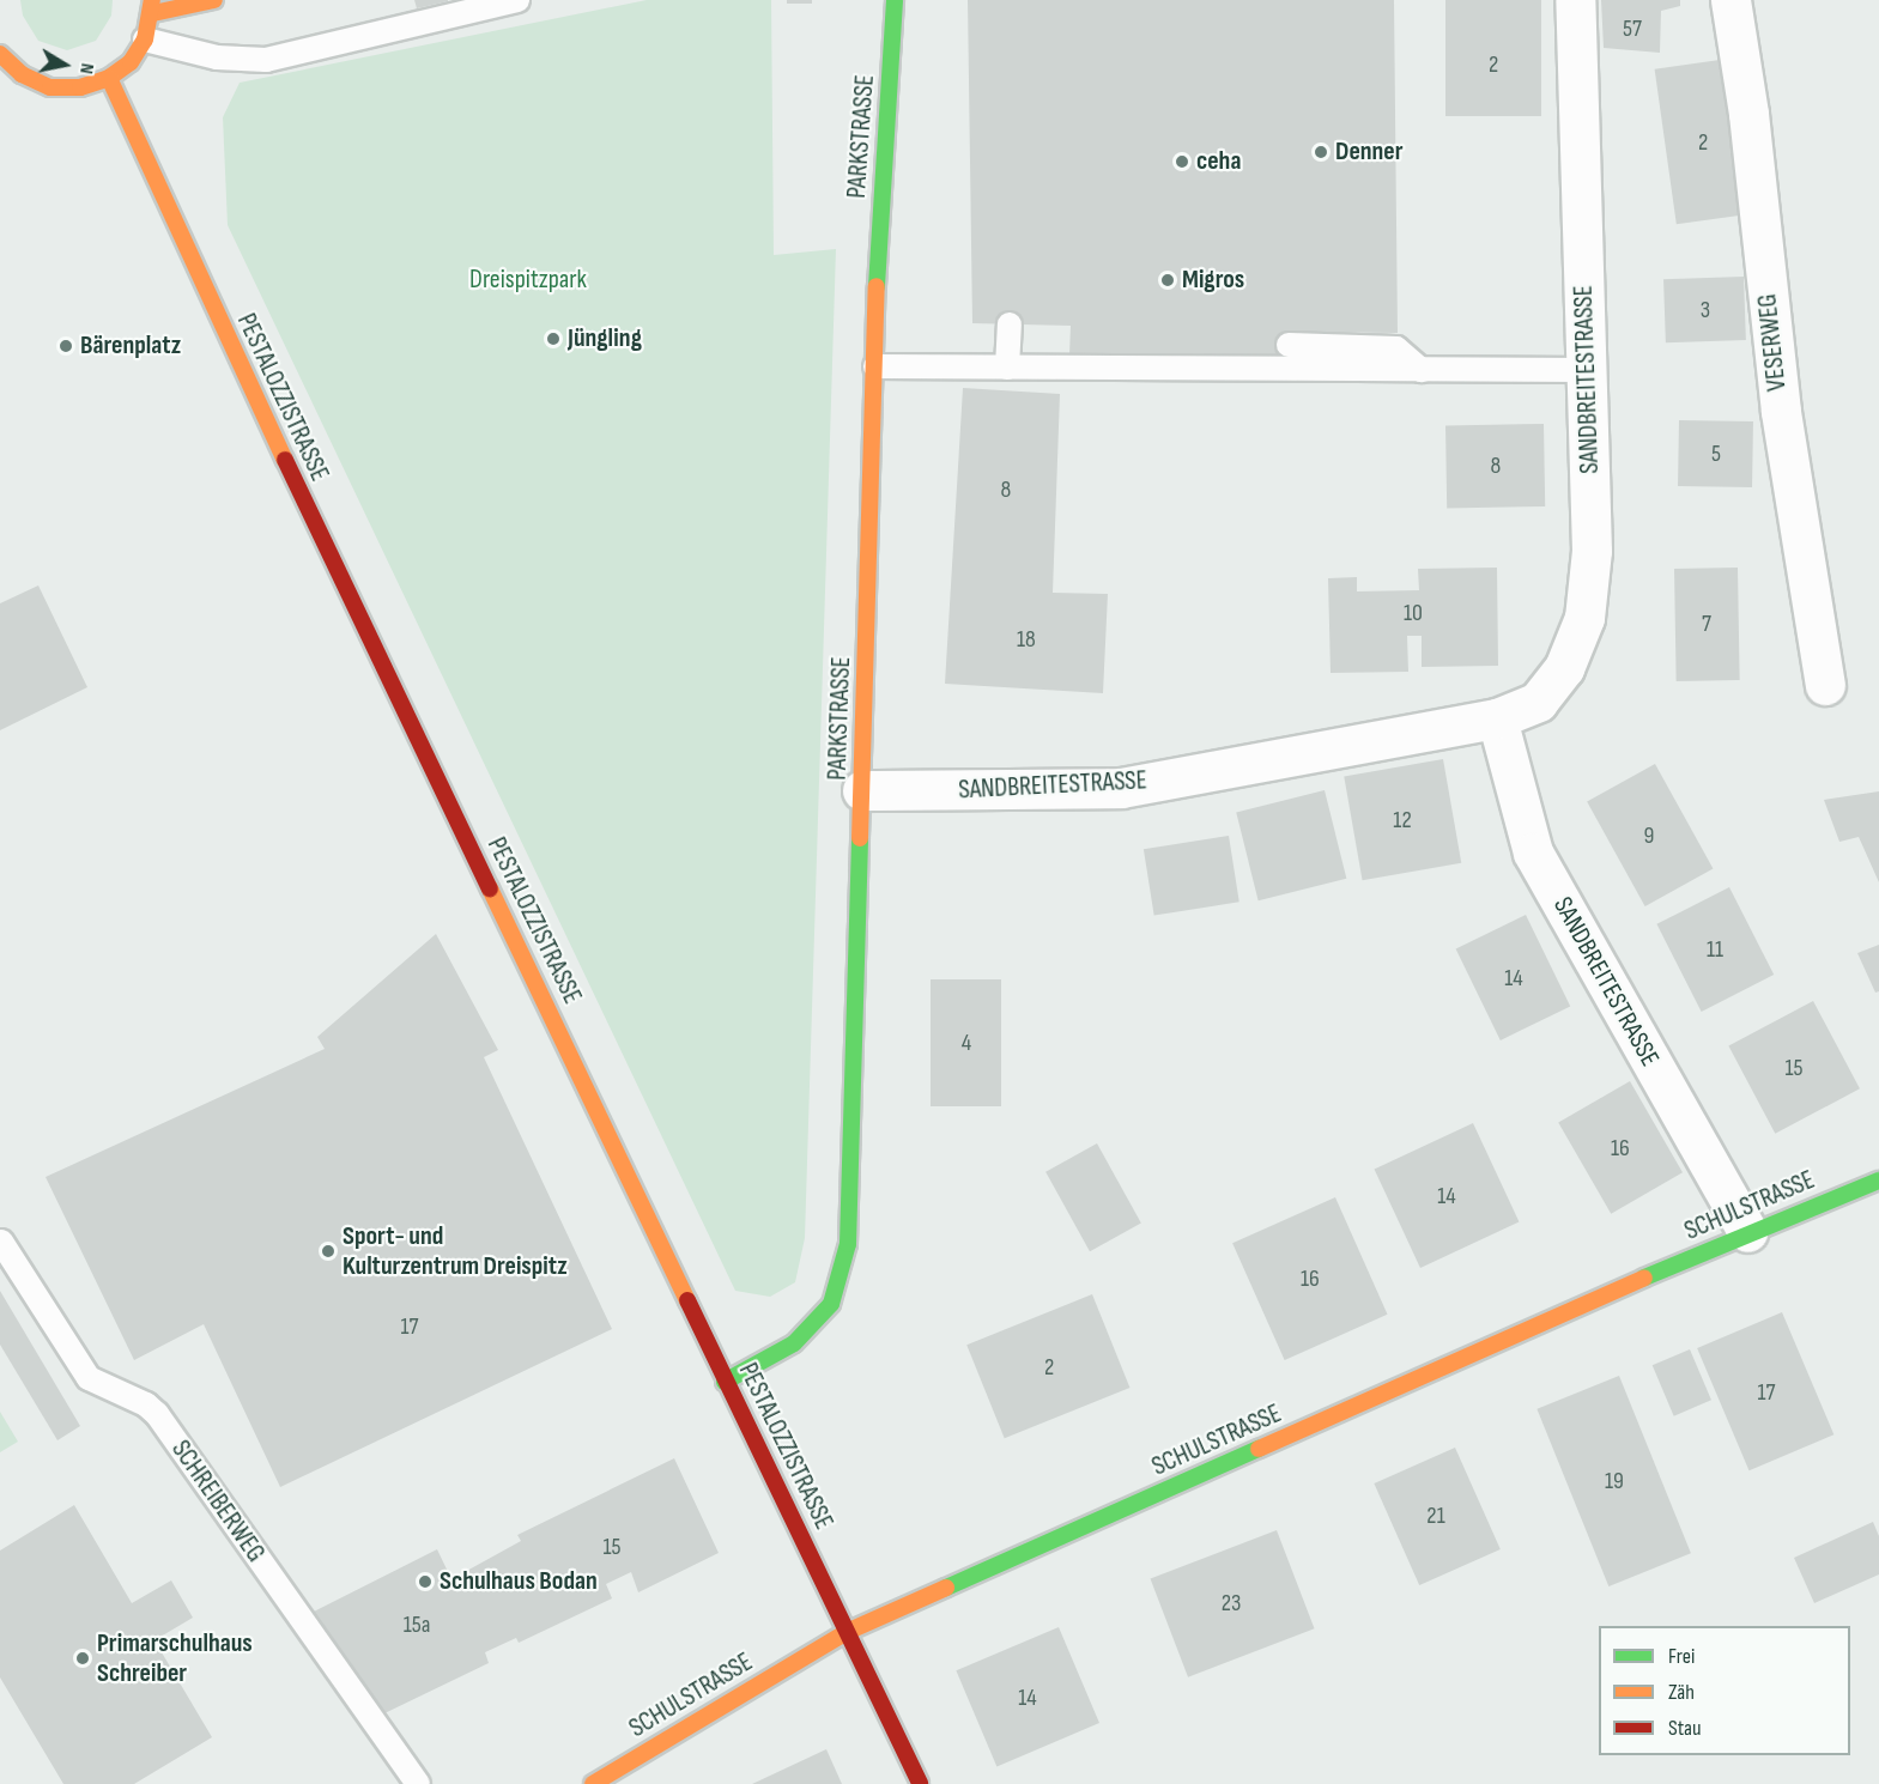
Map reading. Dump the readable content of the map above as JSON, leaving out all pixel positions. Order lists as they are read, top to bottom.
{
  "streets": {
    "street": [
      "PARKSTRASSE",
      "VESERWEG",
      "SANDBREITESTRASSE",
      "PESTALOZZISTRASSE",
      "SCHULSTRASSE"
    ],
    "lane": ["SCHREIBERWEG"]
  },
  "crossings": [
    ["PARKSTRASSE", "SANDBREITESTRASSE"],
    ["PARKSTRASSE", "PESTALOZZISTRASSE"],
    ["SANDBREITESTRASSE", "SCHULSTRASSE"],
    ["PESTALOZZISTRASSE", "SCHULSTRASSE"]
  ],
  "parks": ["Dreispitzpark"],
  "places": [
    "Denner",
    "ceha",
    "Migros",
    "Jüngling",
    "Bärenplatz",
    "Sport- und Kulturzentrum Dreispitz",
    "Schulhaus Bodan",
    "Primarschulhaus Schreiber"
  ],
  "house_numbers": [
    "57",
    "2",
    "2",
    "3",
    "5",
    "8",
    "8",
    "10",
    "7",
    "18",
    "12",
    "9",
    "11",
    "14",
    "4",
    "15",
    "16",
    "14",
    "16",
    "17",
    "2",
    "17",
    "19",
    "21",
    "15",
    "23",
    "15a",
    "14"
  ],
  "legend": ["Frei", "Zäh", "Stau"],
  "north": "right"
}
